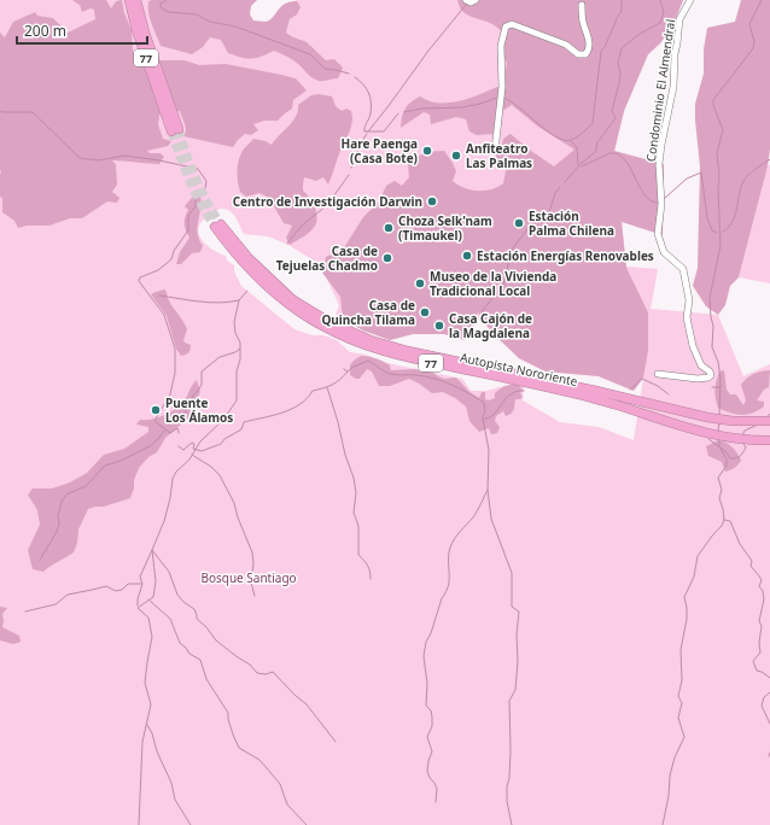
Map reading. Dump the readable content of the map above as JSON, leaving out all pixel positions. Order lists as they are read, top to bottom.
{
  "streets": {
    "highway": ["77", "Autopista Nororiente"],
    "street": ["Condominio El Almendral"]
  },
  "parks": ["Bosque Santiago"],
  "places": [
    "Hare Paenga (Casa Bote)",
    "Anfiteatro Las Palmas",
    "Centro de Investigación Darwin",
    "Estación Palma Chilena",
    "Choza Selk'nam (Timaukel)",
    "Estación Energías Renovables",
    "Casa de Tejuelas Chadmo",
    "Museo de la Vivienda Tradicional Local",
    "Casa de Quincha Tilama",
    "Casa Cajón de la Magdalena",
    "Puente Los Álamos"
  ],
  "scale_bar": "200 m"
}
